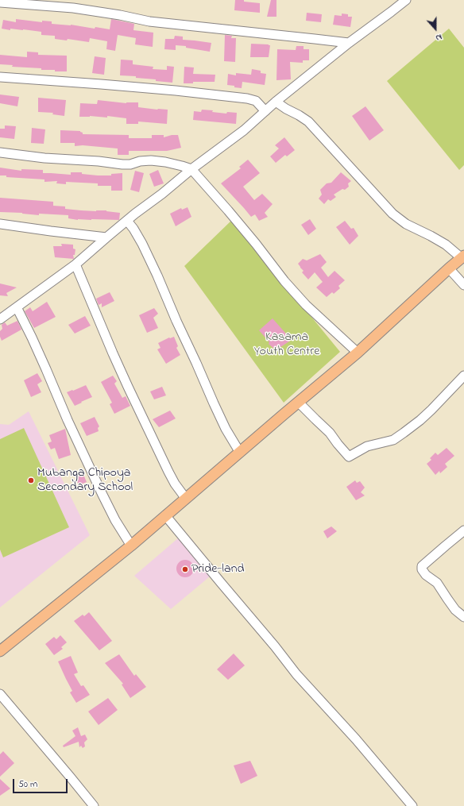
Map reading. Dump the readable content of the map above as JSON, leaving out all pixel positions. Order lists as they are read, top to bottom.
{
  "parks": ["Kasama Youth Centre"],
  "places": ["Mubanga Chipoya Secondary School", "Pride-land"],
  "scale_bar": "50 m",
  "north": "bottom"
}
